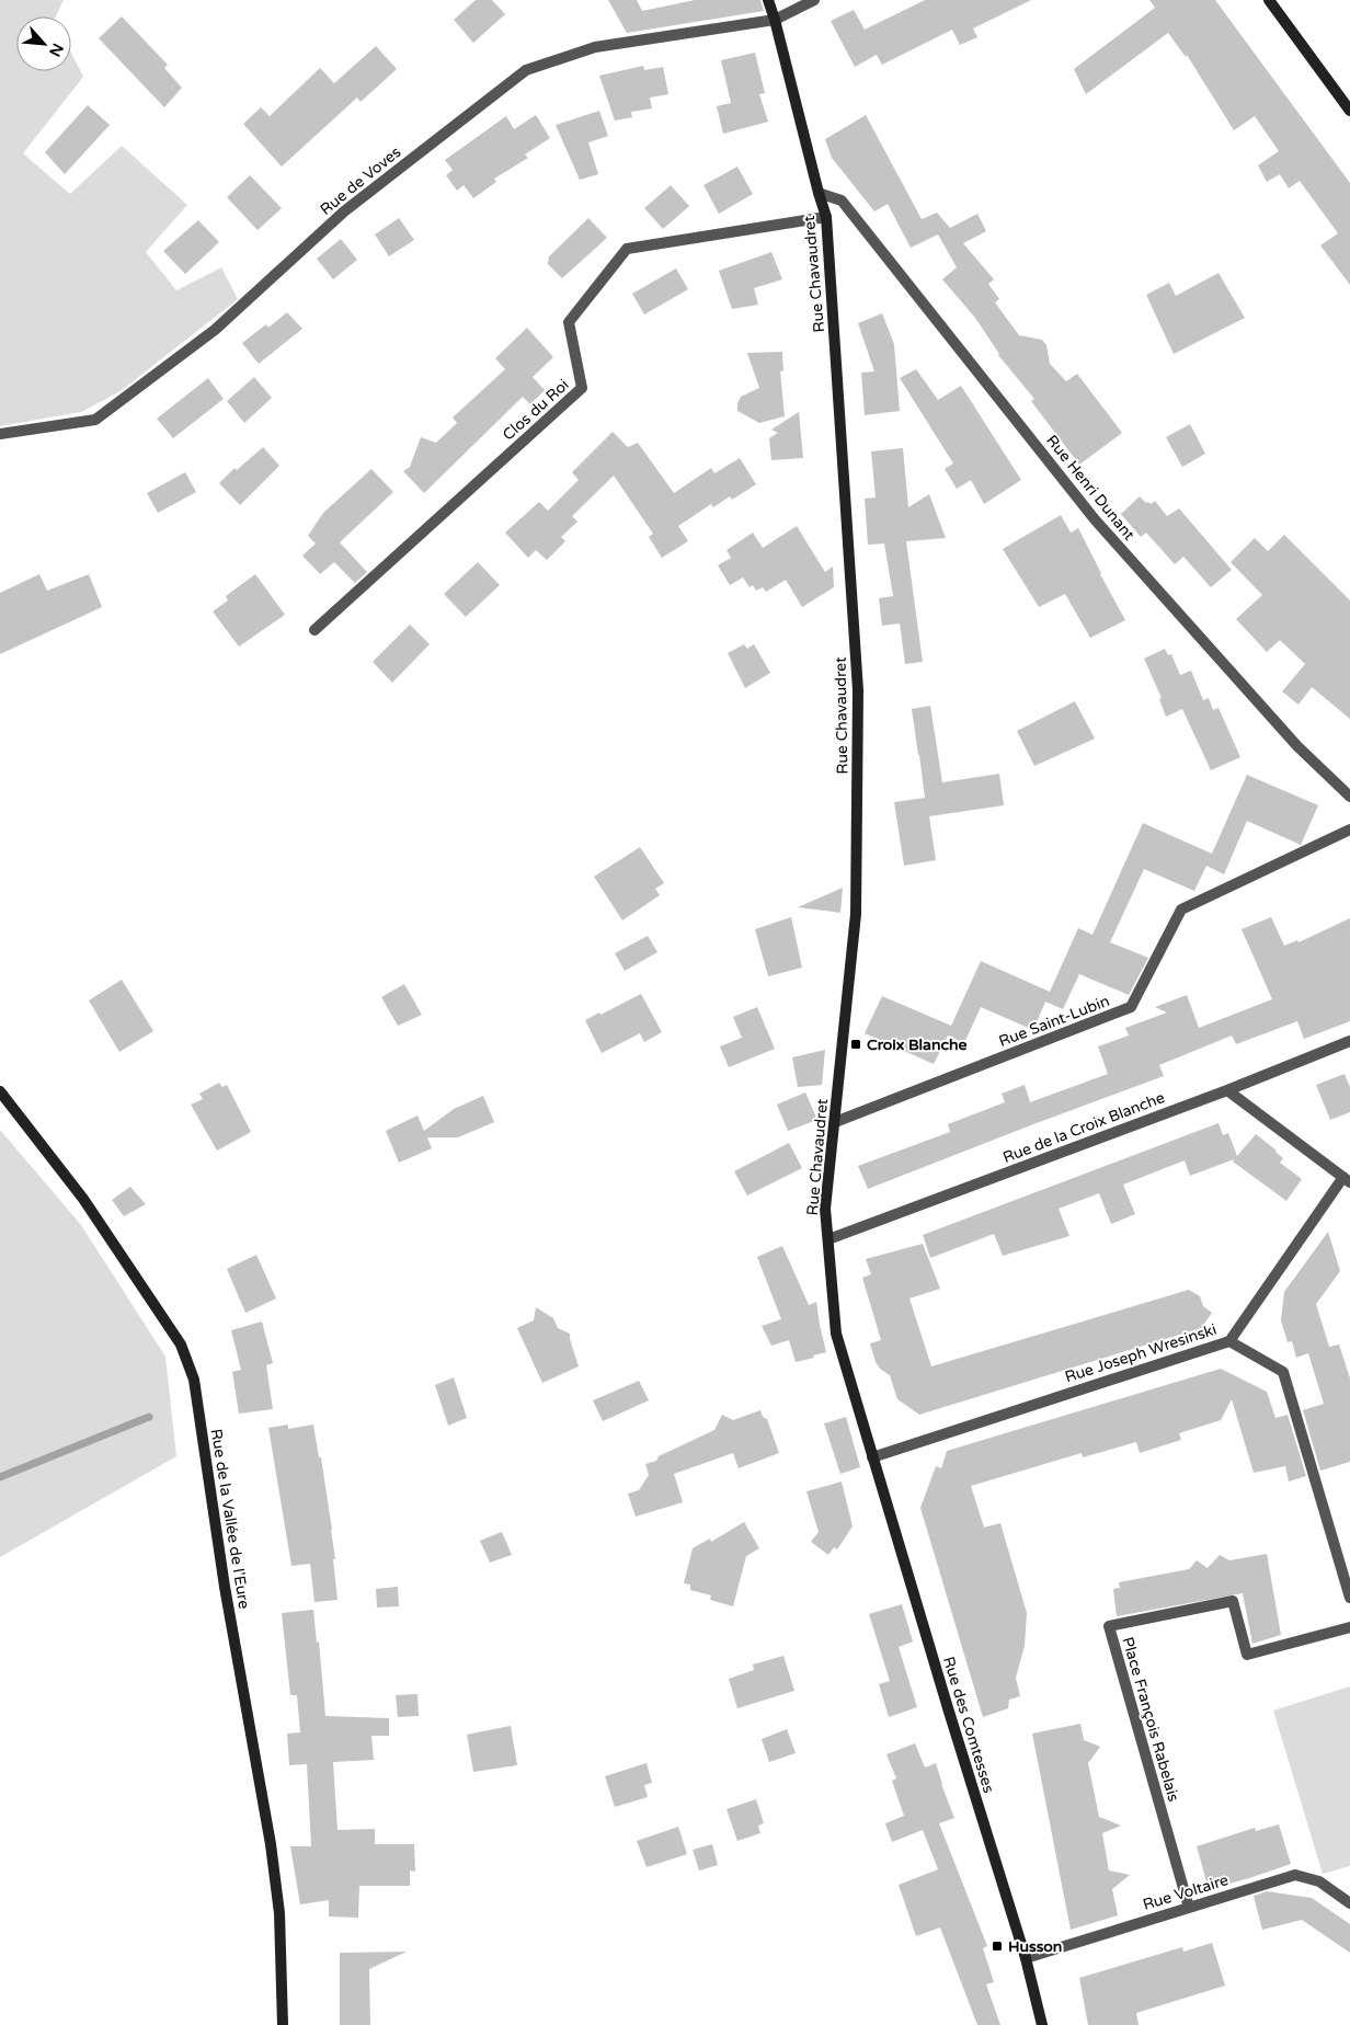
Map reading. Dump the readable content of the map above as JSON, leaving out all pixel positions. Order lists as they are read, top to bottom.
{
  "streets": {
    "street": [
      "Rue de Voves",
      "Rue Chavaudret",
      "Clos du Roi",
      "Rue Henri Dunant",
      "Rue Saint-Lubin",
      "Rue de la Croix Blanche",
      "Rue Joseph Wresinski",
      "Rue de la Vallée de l'Eure",
      "Place François Rabelais",
      "Rue des Comtesses",
      "Rue Voltaire"
    ]
  },
  "crossings": [
    ["Rue de Voves", "Rue Chavaudret"],
    ["Rue Chavaudret", "Clos du Roi"],
    ["Rue Chavaudret", "Rue Henri Dunant"],
    ["Rue Chavaudret", "Rue Saint-Lubin"],
    ["Rue Chavaudret", "Rue de la Croix Blanche"],
    ["Rue Chavaudret", "Rue des Comtesses"],
    ["Rue Joseph Wresinski", "Rue des Comtesses"],
    ["Place François Rabelais", "Rue Voltaire"],
    ["Rue des Comtesses", "Rue Voltaire"]
  ],
  "places": {
    "transit": ["Croix Blanche", "Husson"]
  },
  "north": "bottom right"
}
